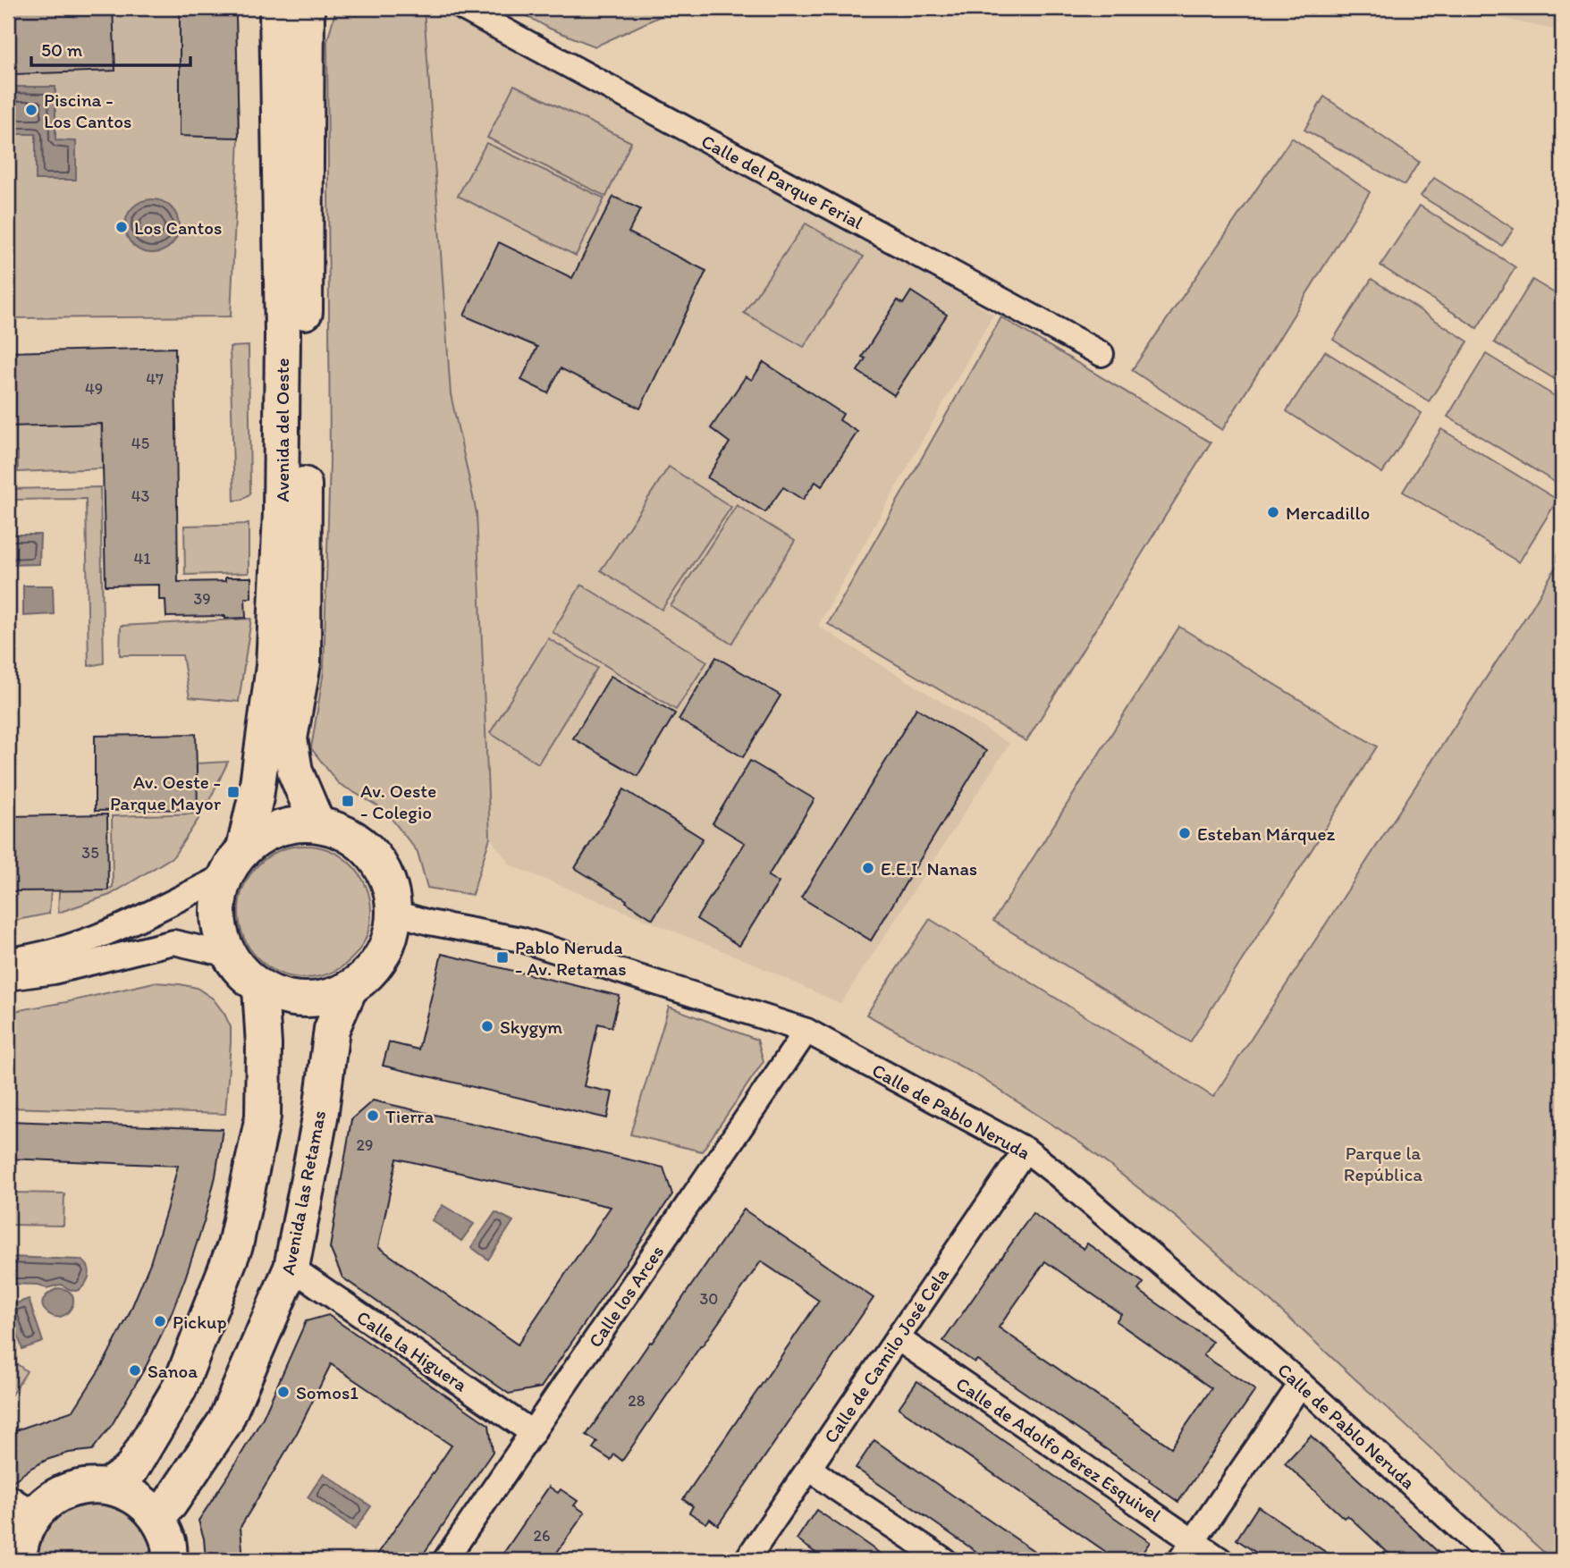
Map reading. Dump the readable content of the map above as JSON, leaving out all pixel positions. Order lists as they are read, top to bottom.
{
  "streets": {
    "street": [
      "Calle del Parque Ferial",
      "Avenida del Oeste",
      "Calle de Pablo Neruda",
      "Avenida las Retamas",
      "Calle los Arces",
      "Calle la Higuera",
      "Calle de Camilo José Cela",
      "Calle de Adolfo Pérez Esquivel"
    ]
  },
  "crossings": [
    ["Avenida del Oeste", "Calle de Pablo Neruda"],
    ["Avenida del Oeste", "Avenida las Retamas"],
    ["Calle de Pablo Neruda", "Avenida las Retamas"],
    ["Calle de Pablo Neruda", "Calle los Arces"],
    ["Calle de Pablo Neruda", "Calle de Camilo José Cela"],
    ["Avenida las Retamas", "Calle la Higuera"],
    ["Calle los Arces", "Calle la Higuera"],
    ["Calle de Camilo José Cela", "Calle de Adolfo Pérez Esquivel"]
  ],
  "parks": ["Parque la República"],
  "places": {
    "other": [
      "Piscina - Los Cantos",
      "Los Cantos",
      "Mercadillo",
      "Esteban Márquez",
      "E.E.I. Nanas",
      "Skygym",
      "Tierra",
      "Pickup",
      "Sanoa",
      "Somos1"
    ],
    "transit": ["Av. Oeste - Parque Mayor", "Av. Oeste - Colegio", "Pablo Neruda - Av. Retamas"]
  },
  "house_numbers": [
    "47",
    "49",
    "45",
    "43",
    "41",
    "39",
    "35",
    "29",
    "30",
    "28",
    "26"
  ],
  "scale_bar": "50 m"
}
